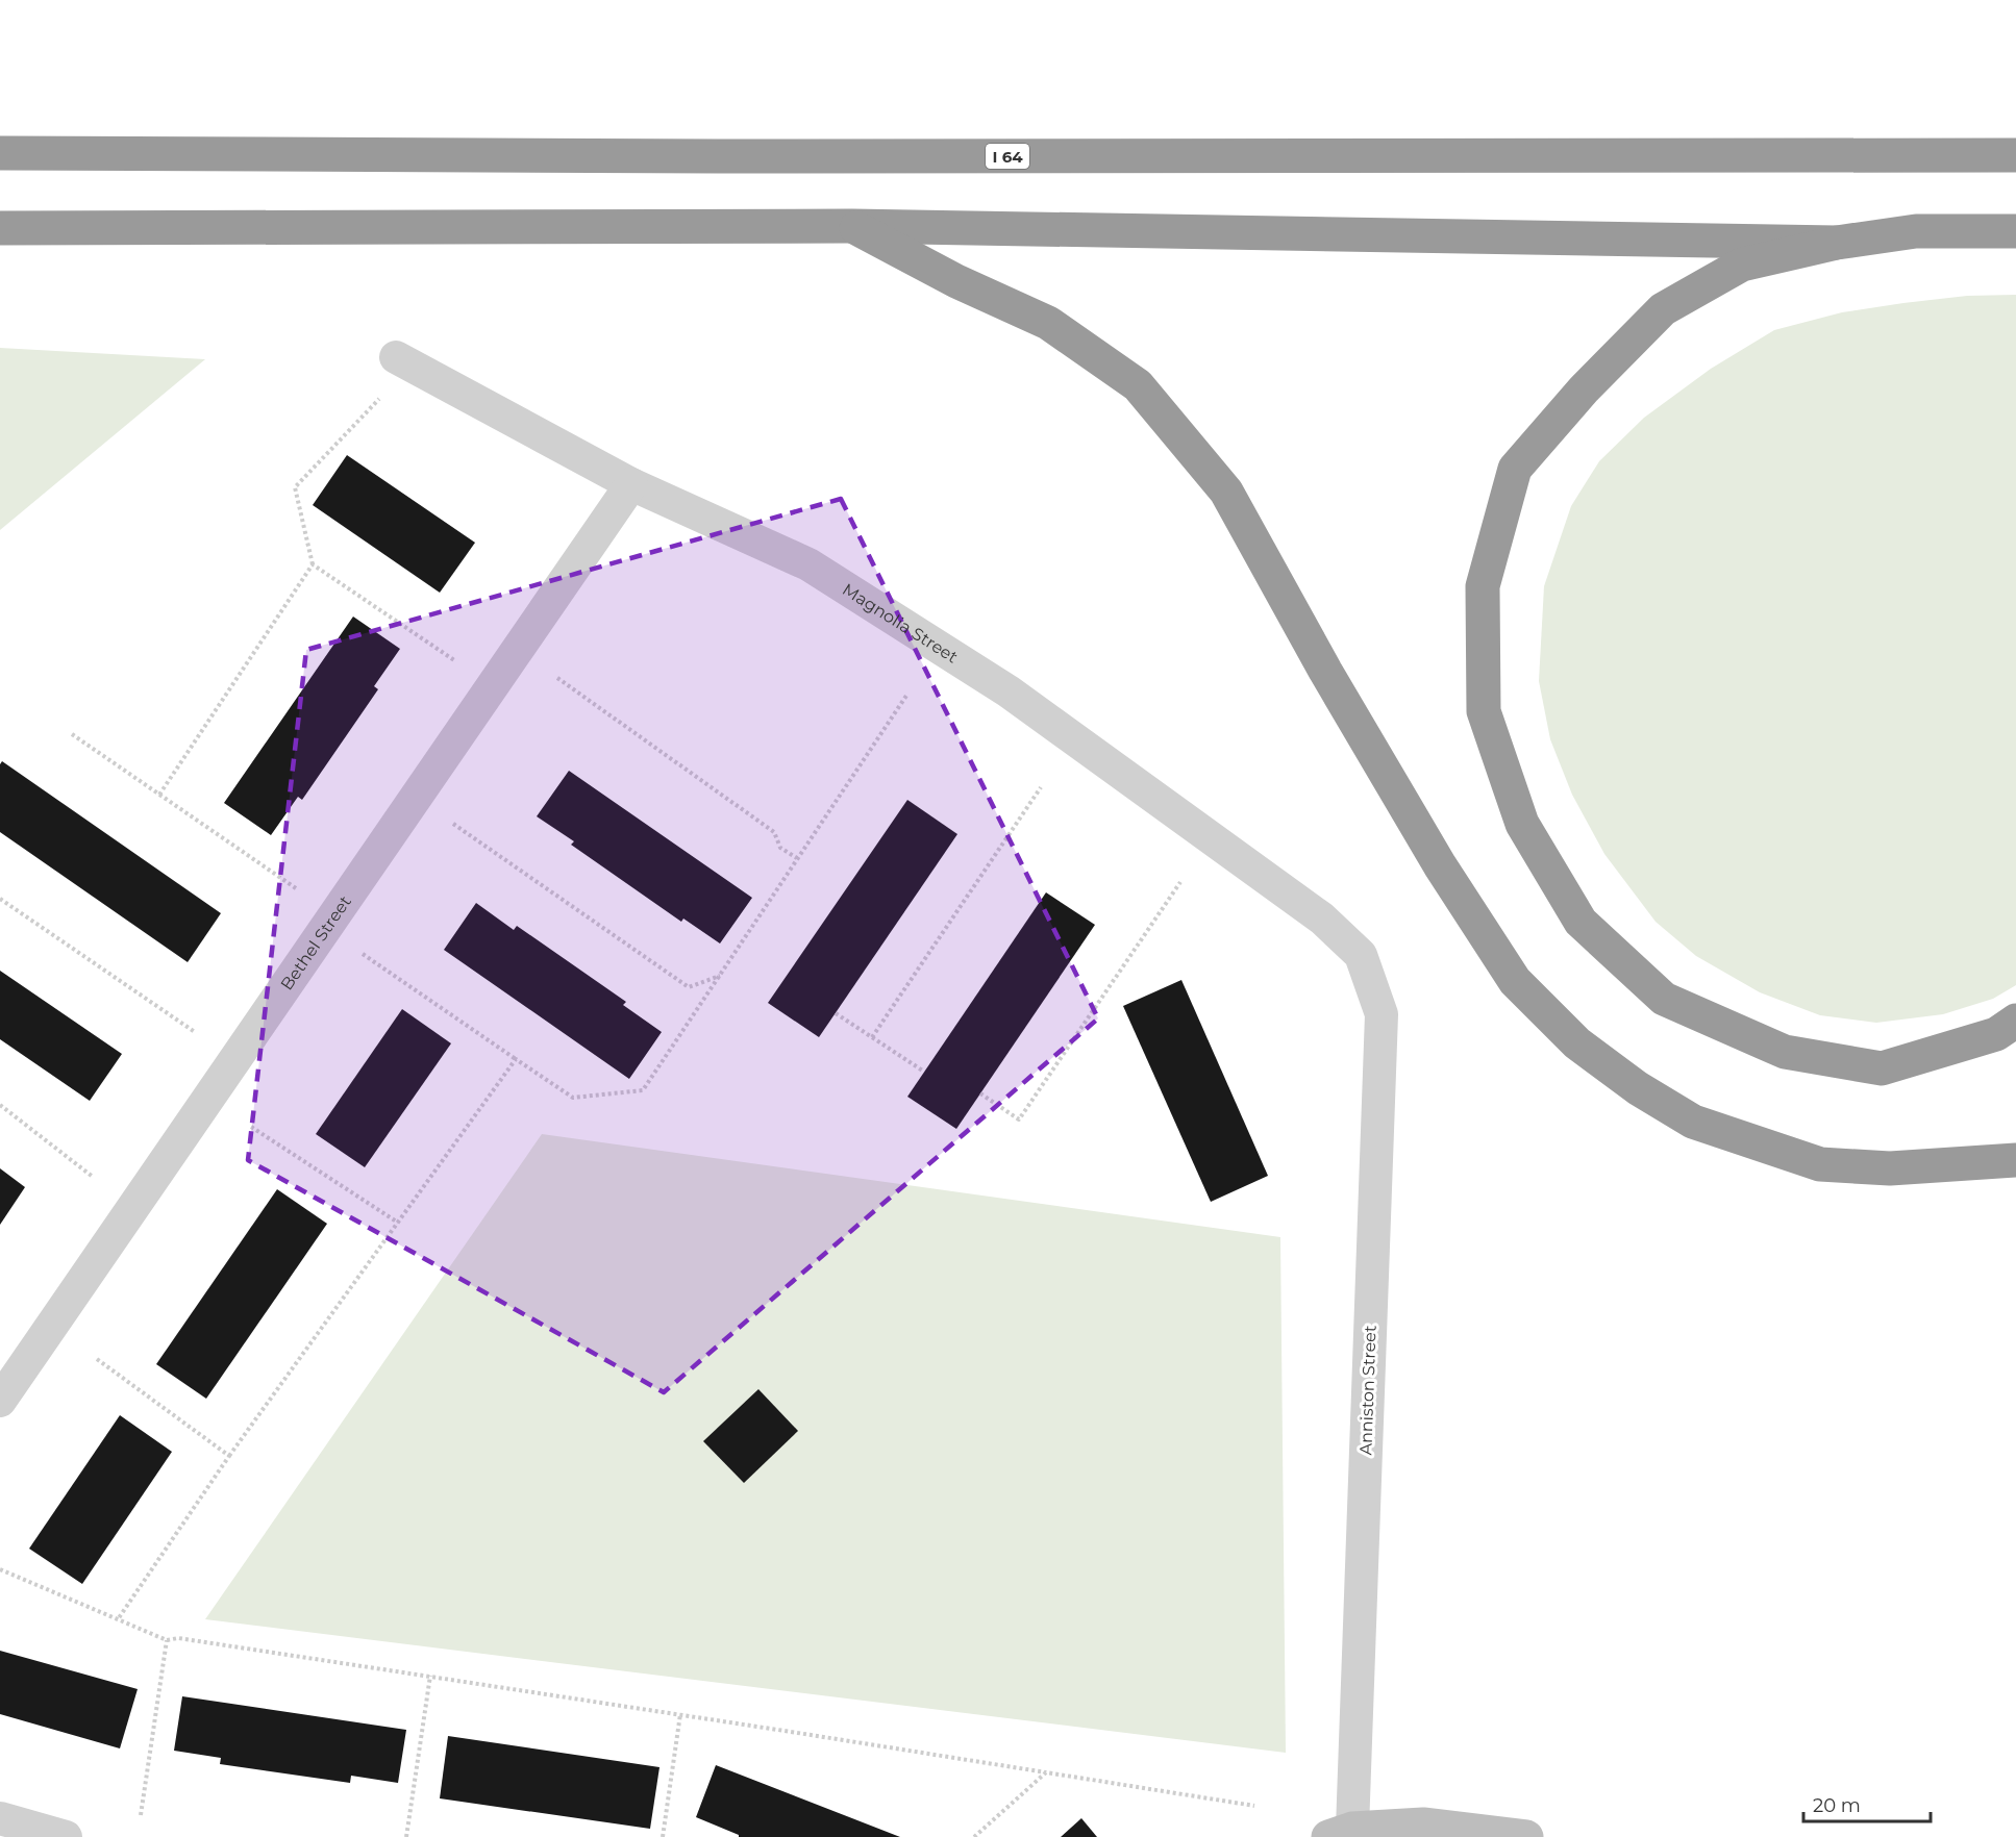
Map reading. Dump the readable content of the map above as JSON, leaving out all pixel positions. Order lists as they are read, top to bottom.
{
  "streets": {
    "highway": ["I 64"],
    "street": ["Magnolia Street", "Bethel Street", "Anniston Street"]
  },
  "crossings": [
    ["Magnolia Street", "Bethel Street"],
    ["Magnolia Street", "Anniston Street"]
  ],
  "scale_bar": "20 m"
}
